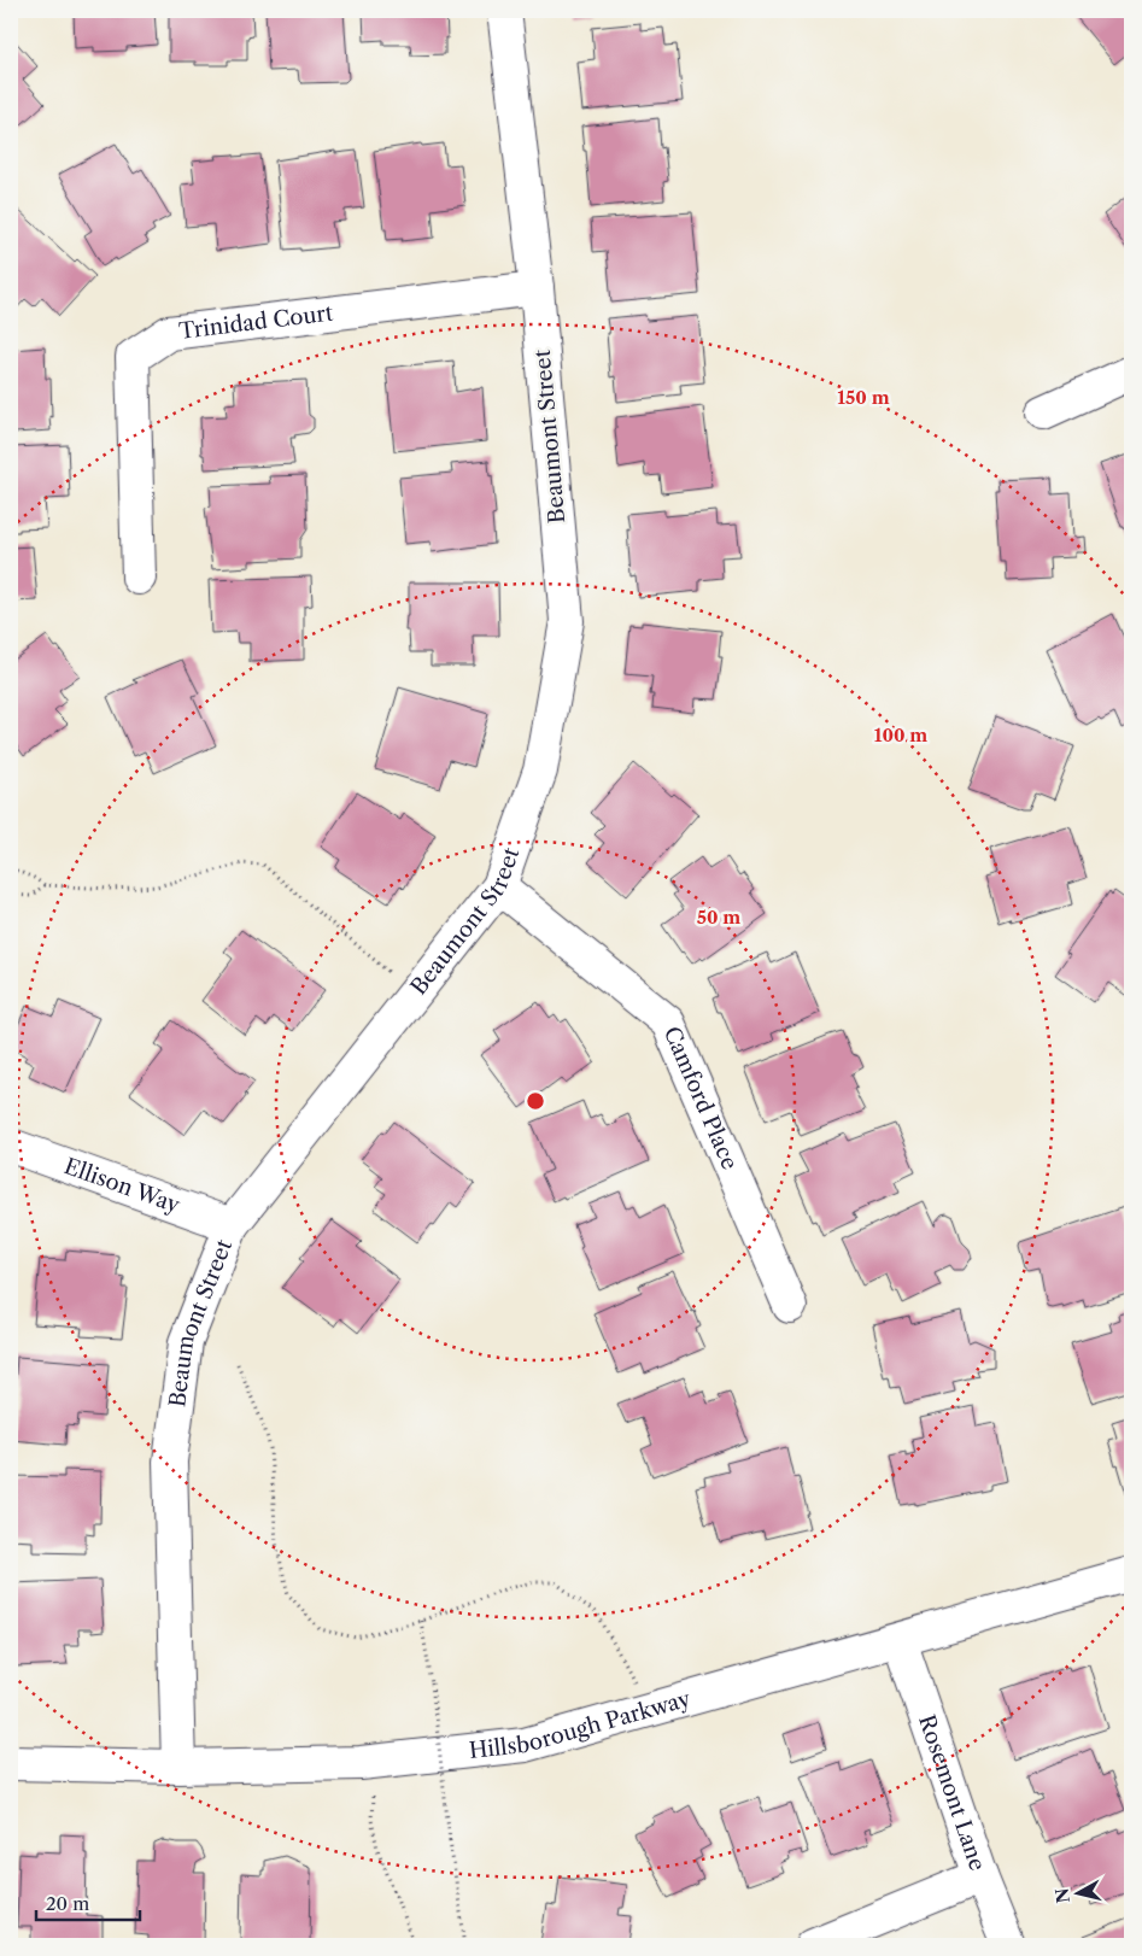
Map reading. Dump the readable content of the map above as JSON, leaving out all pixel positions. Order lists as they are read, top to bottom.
{
  "streets": {
    "street": [
      "Trinidad Court",
      "Beaumont Street",
      "Camford Place",
      "Ellison Way",
      "Hillsborough Parkway",
      "Rosemont Lane"
    ]
  },
  "crossings": [
    ["Trinidad Court", "Beaumont Street"],
    ["Beaumont Street", "Camford Place"],
    ["Beaumont Street", "Ellison Way"],
    ["Beaumont Street", "Hillsborough Parkway"],
    ["Hillsborough Parkway", "Rosemont Lane"]
  ],
  "scale_bar": "20 m",
  "north": "left",
  "rings": ["150 m", "100 m", "50 m"]
}
